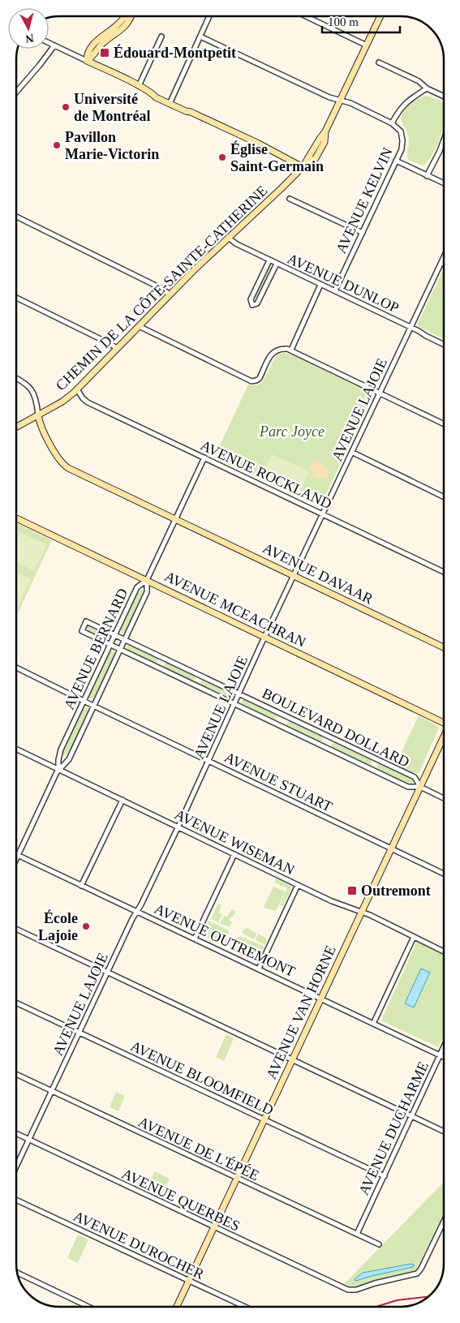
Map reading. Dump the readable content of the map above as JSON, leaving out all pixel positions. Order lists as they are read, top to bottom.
{
  "streets": {
    "street": [
      "AVENUE KELVIN",
      "AVENUE DUNLOP",
      "CHEMIN DE LA CÔTE-SAINTE-CATHERINE",
      "AVENUE LAJOIE",
      "AVENUE ROCKLAND",
      "AVENUE DAVAAR",
      "AVENUE MCEACHRAN",
      "AVENUE BERNARD",
      "BOULEVARD DOLLARD",
      "AVENUE STUART",
      "AVENUE WISEMAN",
      "AVENUE OUTREMONT",
      "AVENUE VAN HORNE",
      "AVENUE BLOOMFIELD",
      "AVENUE DUCHARME",
      "AVENUE DE L'ÉPÉE",
      "AVENUE QUERBES",
      "AVENUE DUROCHER"
    ]
  },
  "crossings": [
    ["AVENUE KELVIN", "AVENUE DUNLOP"],
    ["AVENUE DUNLOP", "CHEMIN DE LA CÔTE-SAINTE-CATHERINE"],
    ["AVENUE DUNLOP", "AVENUE LAJOIE"],
    ["CHEMIN DE LA CÔTE-SAINTE-CATHERINE", "AVENUE ROCKLAND"],
    ["CHEMIN DE LA CÔTE-SAINTE-CATHERINE", "AVENUE DAVAAR"],
    ["AVENUE LAJOIE", "AVENUE ROCKLAND"],
    ["AVENUE LAJOIE", "AVENUE DAVAAR"],
    ["AVENUE LAJOIE", "AVENUE MCEACHRAN"],
    ["AVENUE LAJOIE", "BOULEVARD DOLLARD"],
    ["AVENUE LAJOIE", "AVENUE STUART"],
    ["AVENUE LAJOIE", "AVENUE WISEMAN"],
    ["AVENUE LAJOIE", "AVENUE OUTREMONT"],
    ["AVENUE LAJOIE", "AVENUE BLOOMFIELD"],
    ["AVENUE LAJOIE", "AVENUE DE L'ÉPÉE"],
    ["AVENUE LAJOIE", "AVENUE QUERBES"],
    ["AVENUE MCEACHRAN", "AVENUE BERNARD"],
    ["AVENUE BERNARD", "BOULEVARD DOLLARD"],
    ["AVENUE BERNARD", "AVENUE STUART"],
    ["AVENUE BERNARD", "AVENUE WISEMAN"],
    ["AVENUE BERNARD", "AVENUE OUTREMONT"],
    ["BOULEVARD DOLLARD", "AVENUE VAN HORNE"],
    ["AVENUE STUART", "AVENUE VAN HORNE"],
    ["AVENUE WISEMAN", "AVENUE VAN HORNE"],
    ["AVENUE OUTREMONT", "AVENUE VAN HORNE"],
    ["AVENUE OUTREMONT", "AVENUE DUCHARME"],
    ["AVENUE VAN HORNE", "AVENUE BLOOMFIELD"],
    ["AVENUE VAN HORNE", "AVENUE DE L'ÉPÉE"],
    ["AVENUE VAN HORNE", "AVENUE QUERBES"],
    ["AVENUE VAN HORNE", "AVENUE DUROCHER"],
    ["AVENUE BLOOMFIELD", "AVENUE DUCHARME"],
    ["AVENUE DUCHARME", "AVENUE DE L'ÉPÉE"]
  ],
  "parks": ["Parc Joyce"],
  "places": {
    "transit": ["Édouard-Montpetit", "Outremont"],
    "other": [
      "Université de Montréal",
      "Pavillon Marie-Victorin",
      "Église Saint-Germain",
      "École Lajoie"
    ]
  },
  "scale_bar": "100 m",
  "north": "bottom"
}
